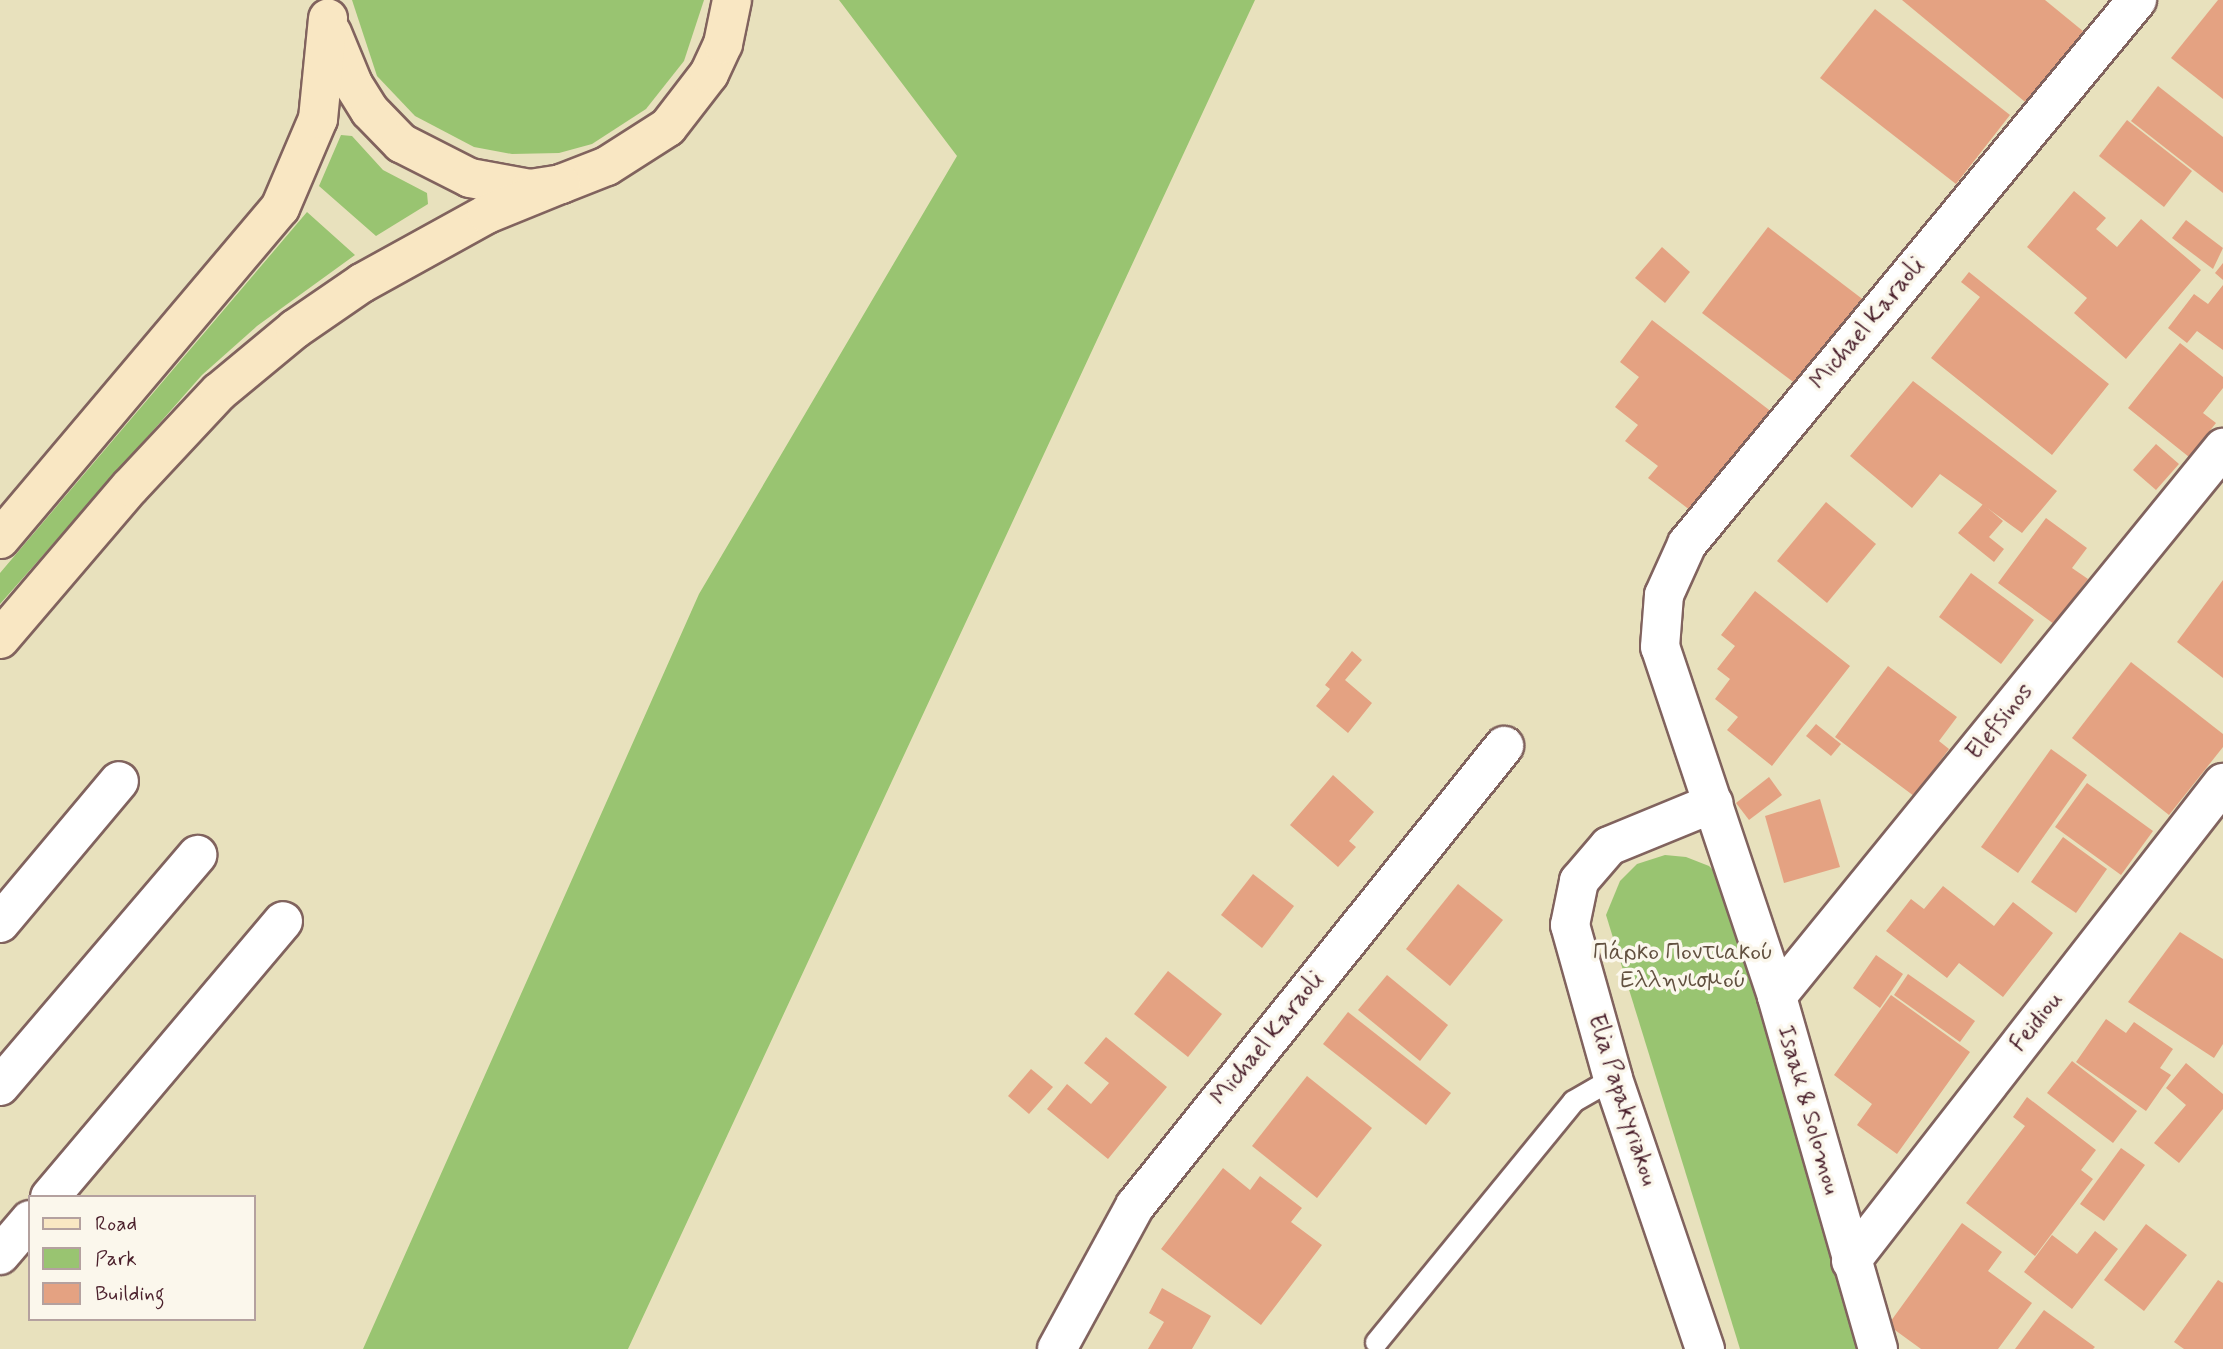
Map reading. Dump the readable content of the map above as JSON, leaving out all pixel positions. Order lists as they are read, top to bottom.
{
  "streets": {
    "street": [
      "Michael Karaoli",
      "Elefsinos",
      "Feidiou",
      "Elia Papakyriakou",
      "Isaak & Solomou"
    ]
  },
  "crossings": [
    ["Michael Karaoli", "Isaak & Solomou"],
    ["Elefsinos", "Isaak & Solomou"],
    ["Feidiou", "Isaak & Solomou"],
    ["Elia Papakyriakou", "Isaak & Solomou"]
  ],
  "parks": ["Πάρκο Ποντιακού Ελληνισμού"],
  "legend": ["Road", "Park", "Building"]
}
